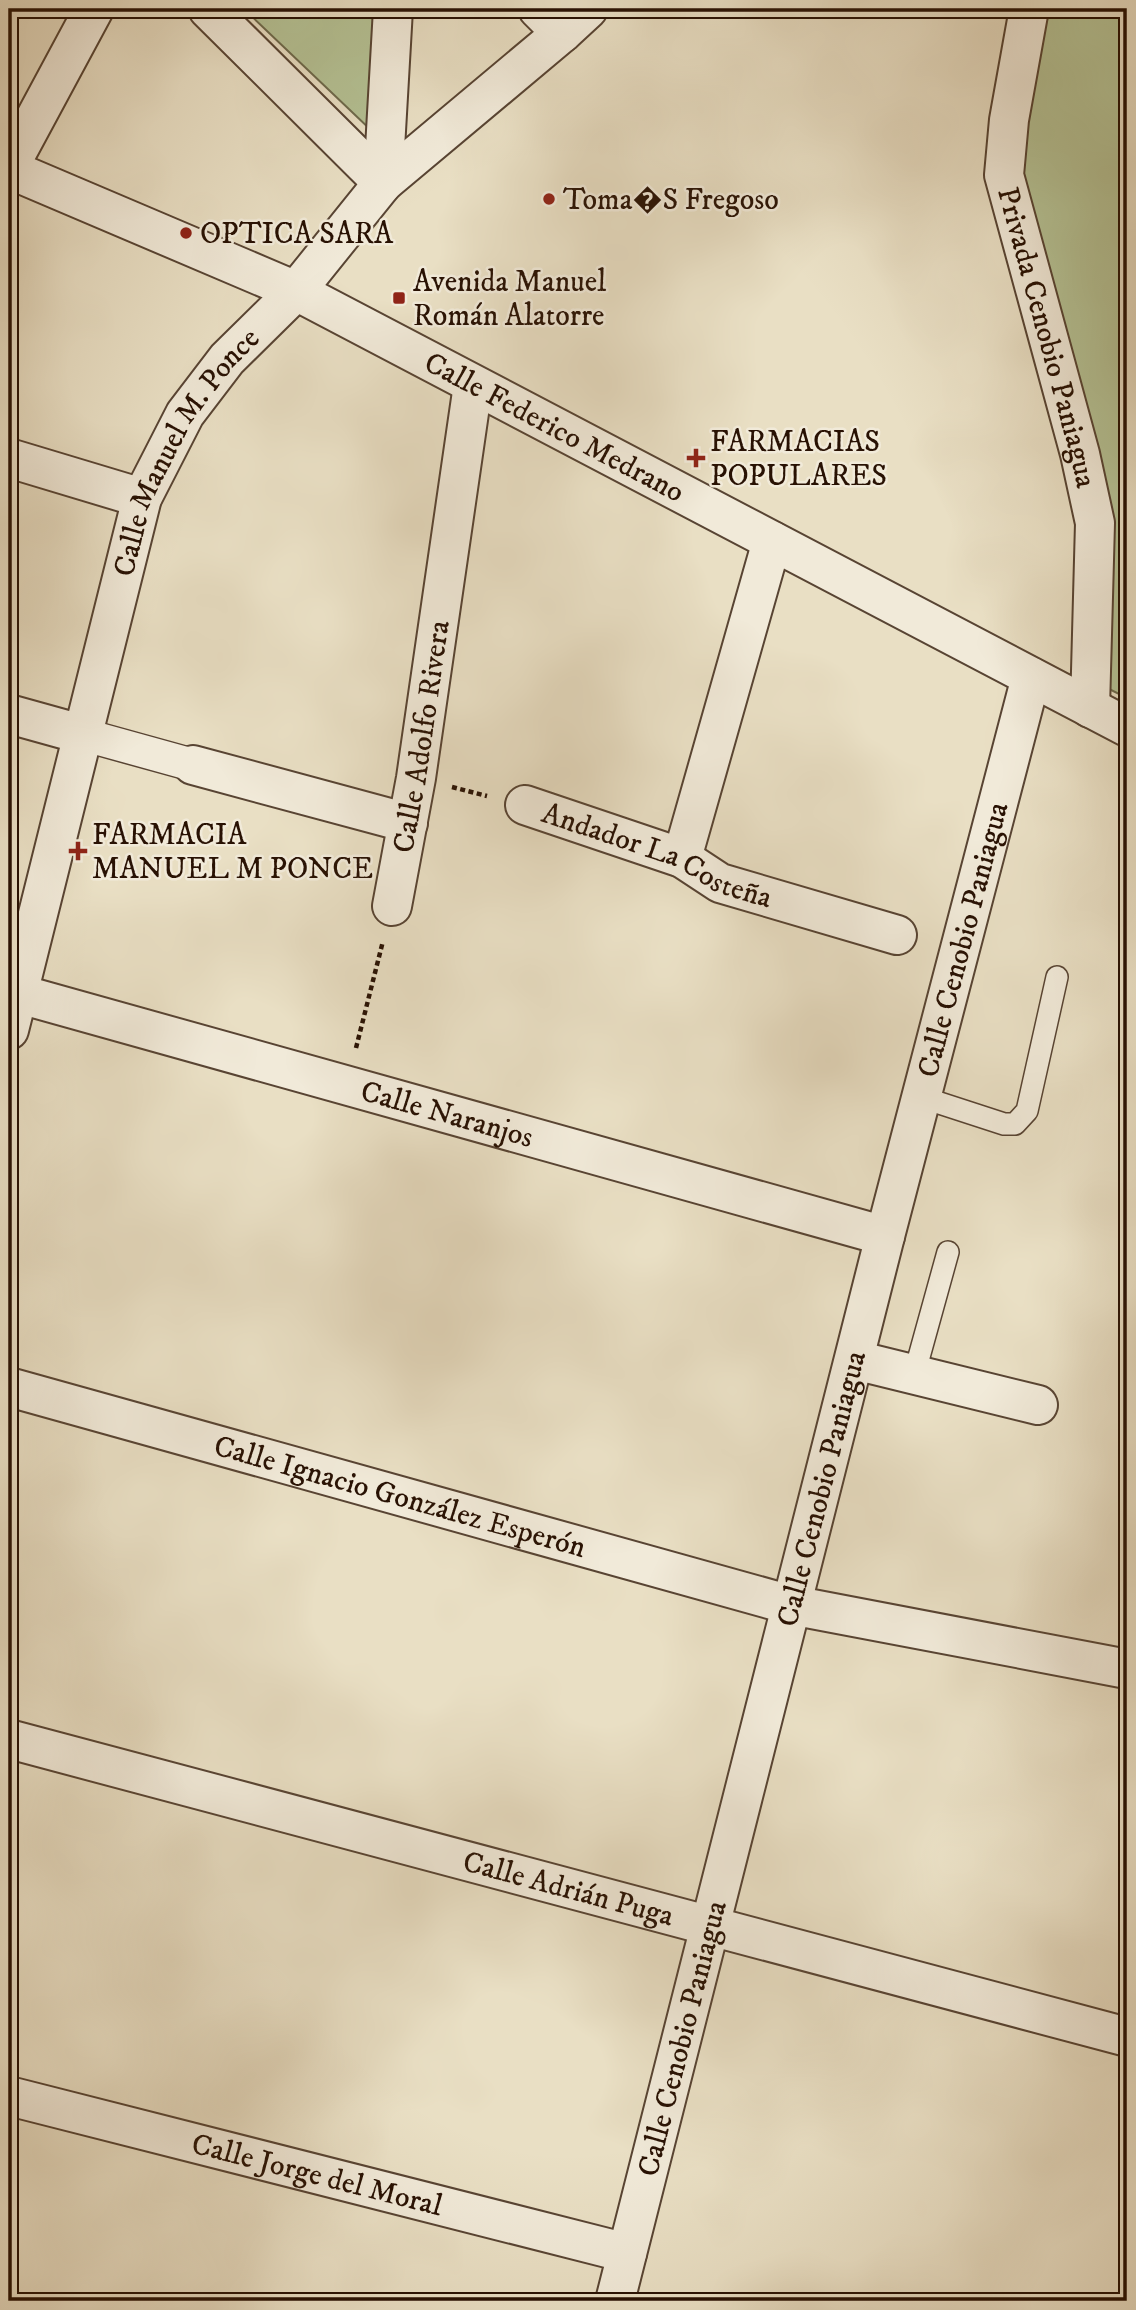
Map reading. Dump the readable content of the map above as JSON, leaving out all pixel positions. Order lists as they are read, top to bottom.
{
  "streets": {
    "street": [
      "Privada Cenobio Paniagua",
      "Calle Federico Medrano",
      "Calle Manuel M. Ponce",
      "Calle Adolfo Rivera",
      "Andador La Costeña",
      "Calle Cenobio Paniagua",
      "Calle Naranjos",
      "Calle Ignacio González Esperón",
      "Calle Adrián Puga",
      "Calle Jorge del Moral"
    ]
  },
  "crossings": [
    ["Privada Cenobio Paniagua", "Calle Federico Medrano"],
    ["Calle Federico Medrano", "Calle Manuel M. Ponce"],
    ["Calle Federico Medrano", "Calle Adolfo Rivera"],
    ["Calle Federico Medrano", "Calle Cenobio Paniagua"],
    ["Calle Manuel M. Ponce", "Calle Naranjos"],
    ["Calle Adolfo Rivera", "Andador La Costeña"],
    ["Calle Cenobio Paniagua", "Calle Naranjos"],
    ["Calle Cenobio Paniagua", "Calle Ignacio González Esperón"],
    ["Calle Cenobio Paniagua", "Calle Adrián Puga"],
    ["Calle Cenobio Paniagua", "Calle Jorge del Moral"]
  ],
  "places": {
    "other": ["Toma�S Fregoso", "OPTICA SARA"],
    "transit": ["Avenida Manuel Román Alatorre"],
    "health": ["FARMACIAS POPULARES", "FARMACIA MANUEL M PONCE"]
  }
}
